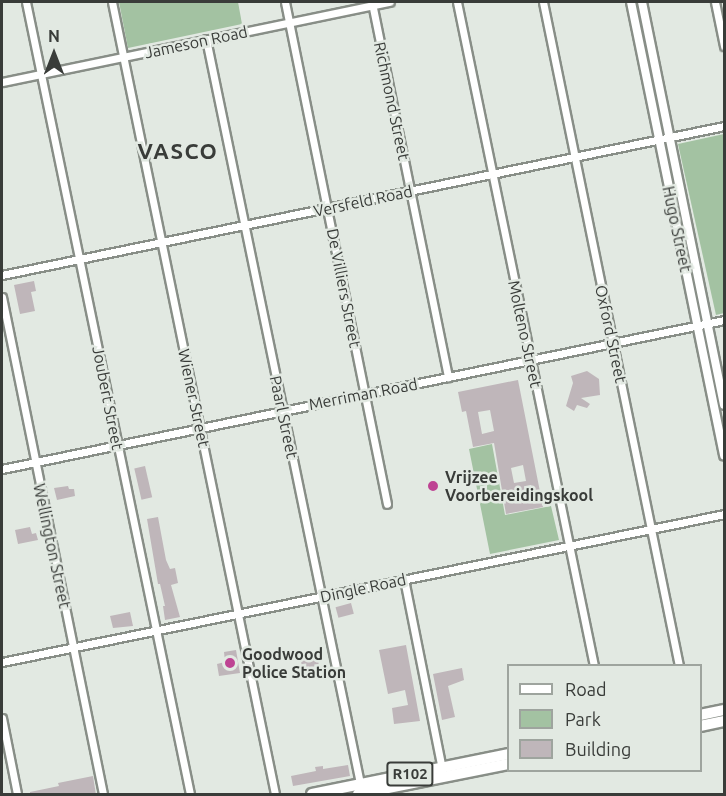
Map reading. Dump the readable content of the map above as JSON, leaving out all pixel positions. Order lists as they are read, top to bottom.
{
  "streets": {
    "main road": ["R102"],
    "street": [
      "Jameson Road",
      "Richmond Street",
      "Versfeld Road",
      "Hugo Street",
      "De Villiers Street",
      "Molteno Street",
      "Oxford Street",
      "Merriman Road",
      "Joubert Street",
      "Wiener Street",
      "Paarl Street",
      "Wellington Street",
      "Dingle Road"
    ]
  },
  "crossings": [
    ["Jameson Road", "Richmond Street"],
    ["Jameson Road", "De Villiers Street"],
    ["Jameson Road", "Joubert Street"],
    ["Jameson Road", "Wiener Street"],
    ["Jameson Road", "Paarl Street"],
    ["Richmond Street", "Versfeld Road"],
    ["Richmond Street", "Merriman Road"],
    ["Versfeld Road", "Hugo Street"],
    ["Versfeld Road", "De Villiers Street"],
    ["Versfeld Road", "Molteno Street"],
    ["Versfeld Road", "Oxford Street"],
    ["Versfeld Road", "Joubert Street"],
    ["Versfeld Road", "Wiener Street"],
    ["Versfeld Road", "Paarl Street"],
    ["Hugo Street", "Merriman Road"],
    ["De Villiers Street", "Merriman Road"],
    ["Molteno Street", "Merriman Road"],
    ["Molteno Street", "Dingle Road"],
    ["Oxford Street", "Merriman Road"],
    ["Oxford Street", "Dingle Road"],
    ["Merriman Road", "Joubert Street"],
    ["Merriman Road", "Wiener Street"],
    ["Merriman Road", "Paarl Street"],
    ["Merriman Road", "Wellington Street"],
    ["Joubert Street", "Dingle Road"],
    ["Wiener Street", "Dingle Road"],
    ["Paarl Street", "Dingle Road"],
    ["Paarl Street", "R102"],
    ["Wellington Street", "Dingle Road"]
  ],
  "districts": ["VASCO"],
  "places": ["Vrijzee Voorbereidingskool", "Goodwood Police Station"],
  "legend": ["Road", "Park", "Building"],
  "north": "top"
}
